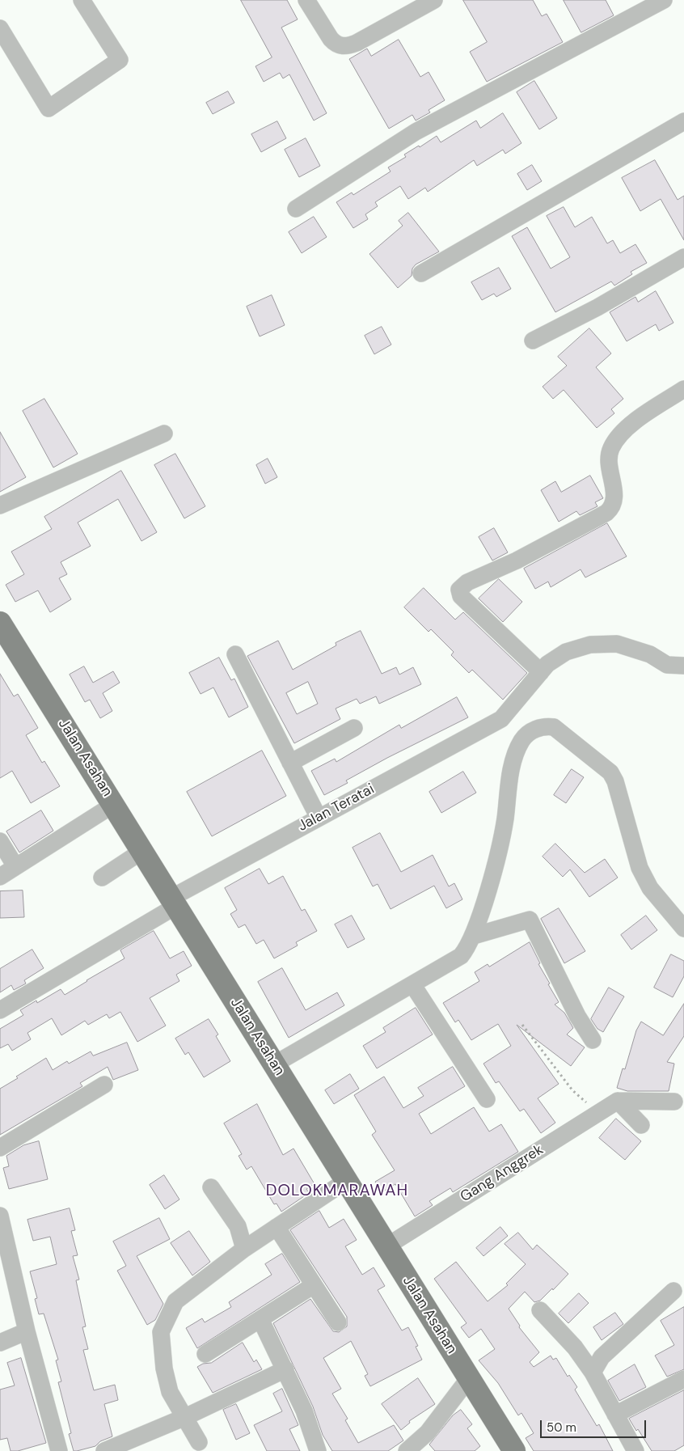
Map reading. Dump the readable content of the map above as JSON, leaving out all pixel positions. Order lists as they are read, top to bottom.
{
  "streets": {
    "main road": ["Jalan Asahan"],
    "street": ["Jalan Teratai", "Gang Anggrek"]
  },
  "crossings": [
    ["Jalan Asahan", "Jalan Teratai"],
    ["Jalan Asahan", "Gang Anggrek"]
  ],
  "districts": ["DOLOKMARAWAH"],
  "scale_bar": "50 m"
}
